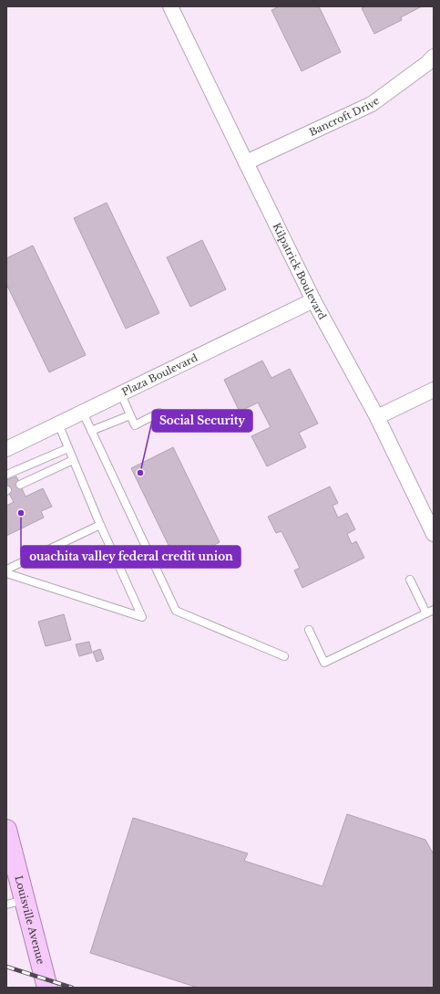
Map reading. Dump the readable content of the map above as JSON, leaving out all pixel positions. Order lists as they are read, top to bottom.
{
  "streets": {
    "main road": ["Louisville Avenue"],
    "street": ["Bancroft Drive", "Kilpatrick Boulevard", "Plaza Boulevard"]
  },
  "crossings": [
    ["Bancroft Drive", "Kilpatrick Boulevard"],
    ["Kilpatrick Boulevard", "Plaza Boulevard"]
  ],
  "places": ["Social Security", "ouachita valley federal credit union"]
}
